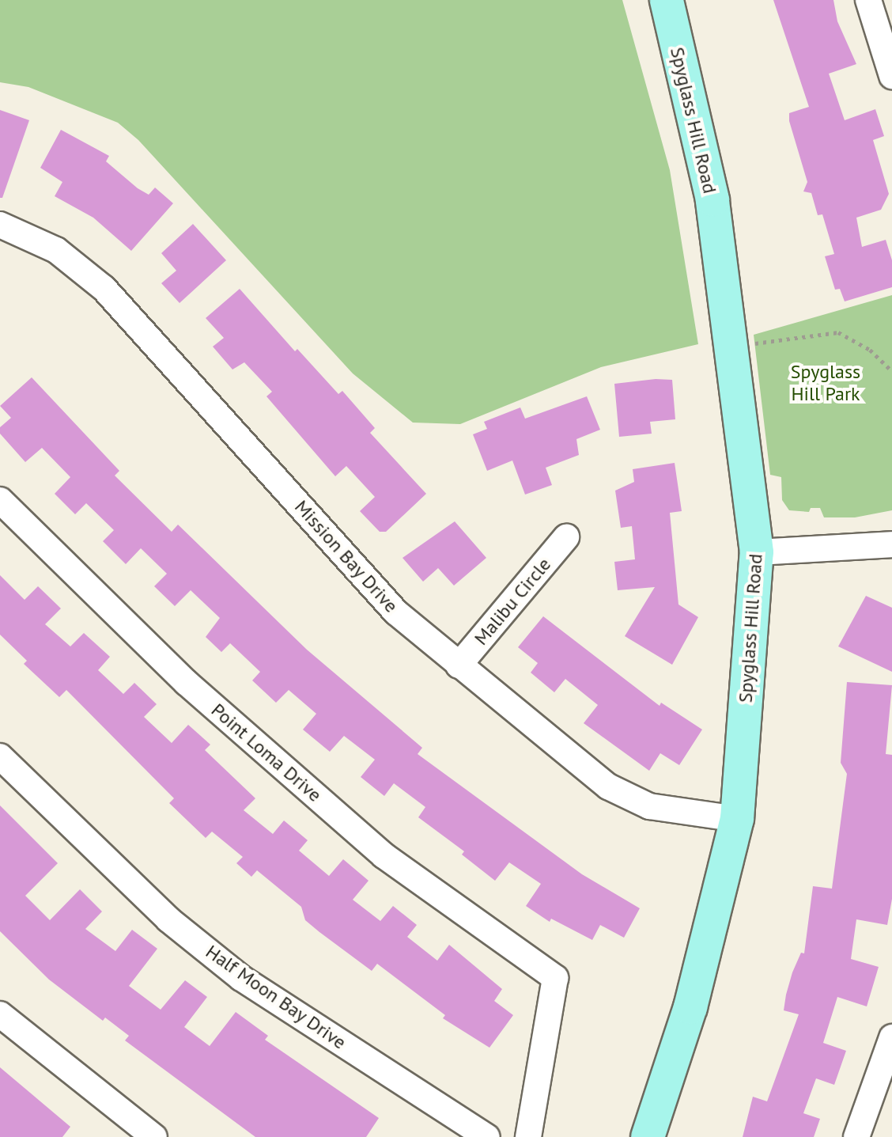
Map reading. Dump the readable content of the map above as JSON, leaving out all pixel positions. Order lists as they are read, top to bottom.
{
  "streets": {
    "main road": ["Spyglass Hill Road"],
    "street": [
      "Mission Bay Drive",
      "Malibu Circle",
      "Point Loma Drive",
      "Half Moon Bay Drive"
    ]
  },
  "crossings": [
    ["Spyglass Hill Road", "Mission Bay Drive"],
    ["Mission Bay Drive", "Malibu Circle"]
  ],
  "parks": ["Spyglass Hill Park"]
}
